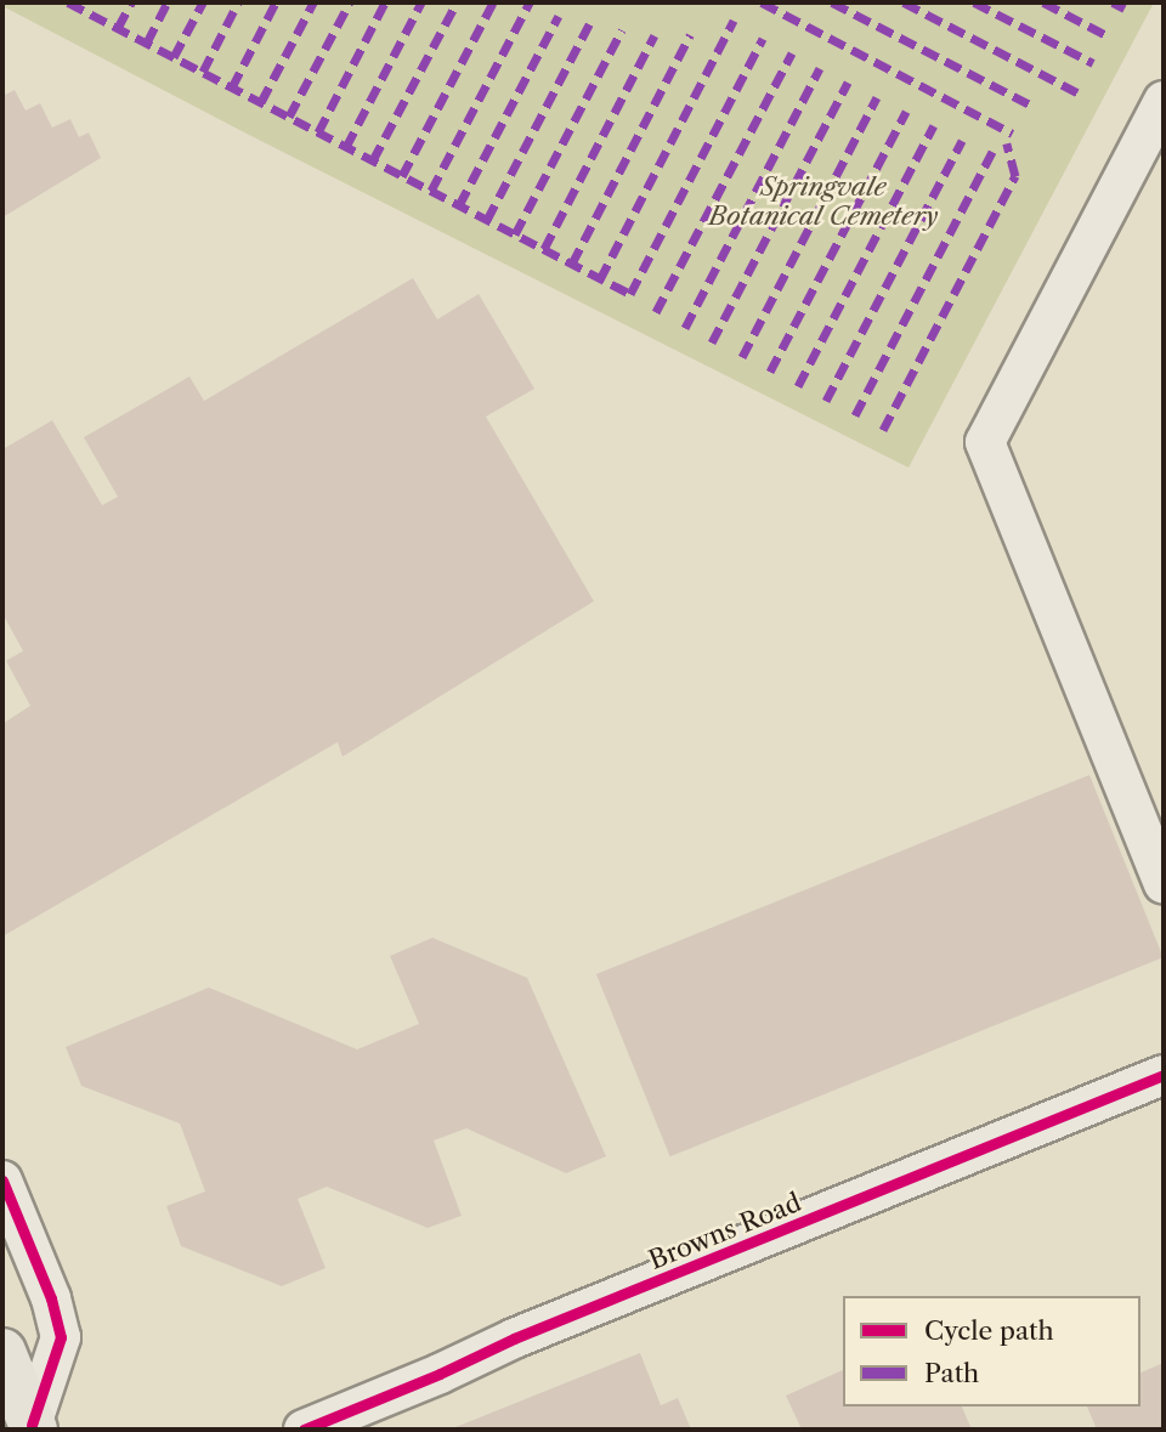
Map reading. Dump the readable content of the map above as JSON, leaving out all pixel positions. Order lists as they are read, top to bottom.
{
  "streets": {
    "street": ["Browns Road"]
  },
  "parks": ["Springvale Botanical Cemetery"],
  "legend": ["Cycle path", "Path"]
}
